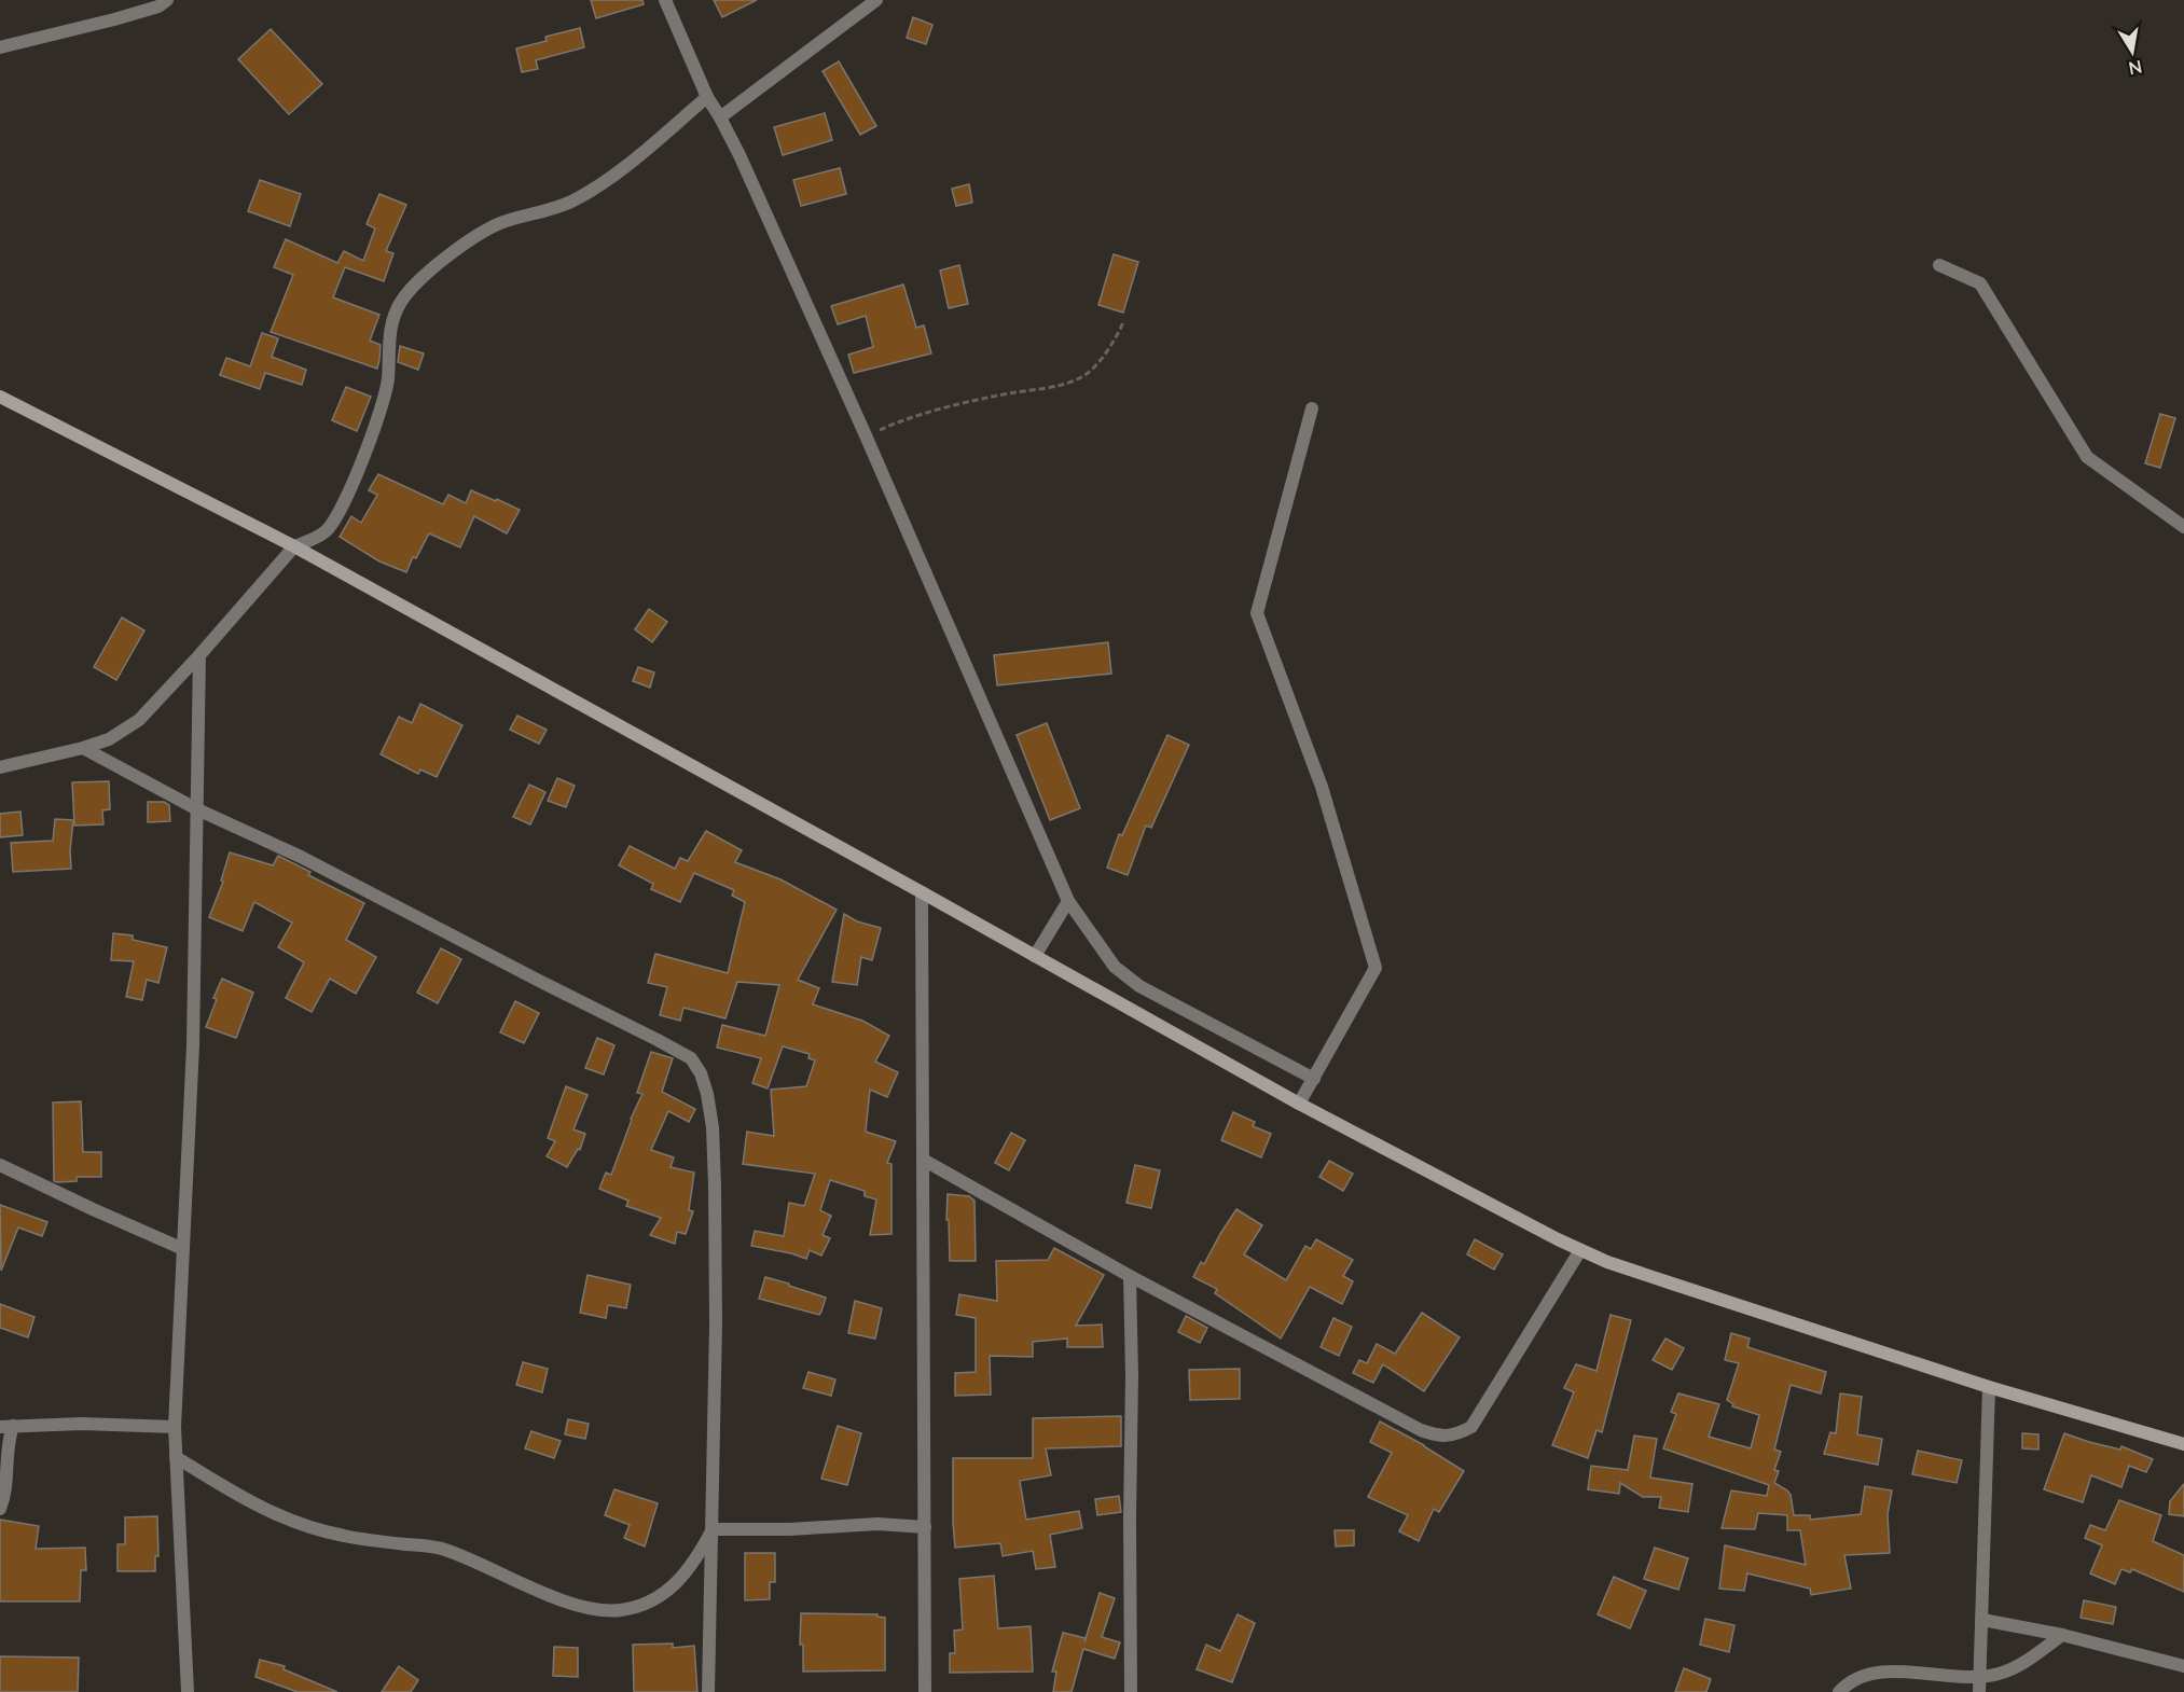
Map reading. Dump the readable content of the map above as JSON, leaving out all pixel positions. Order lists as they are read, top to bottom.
{
  "north": "bottom"
}
